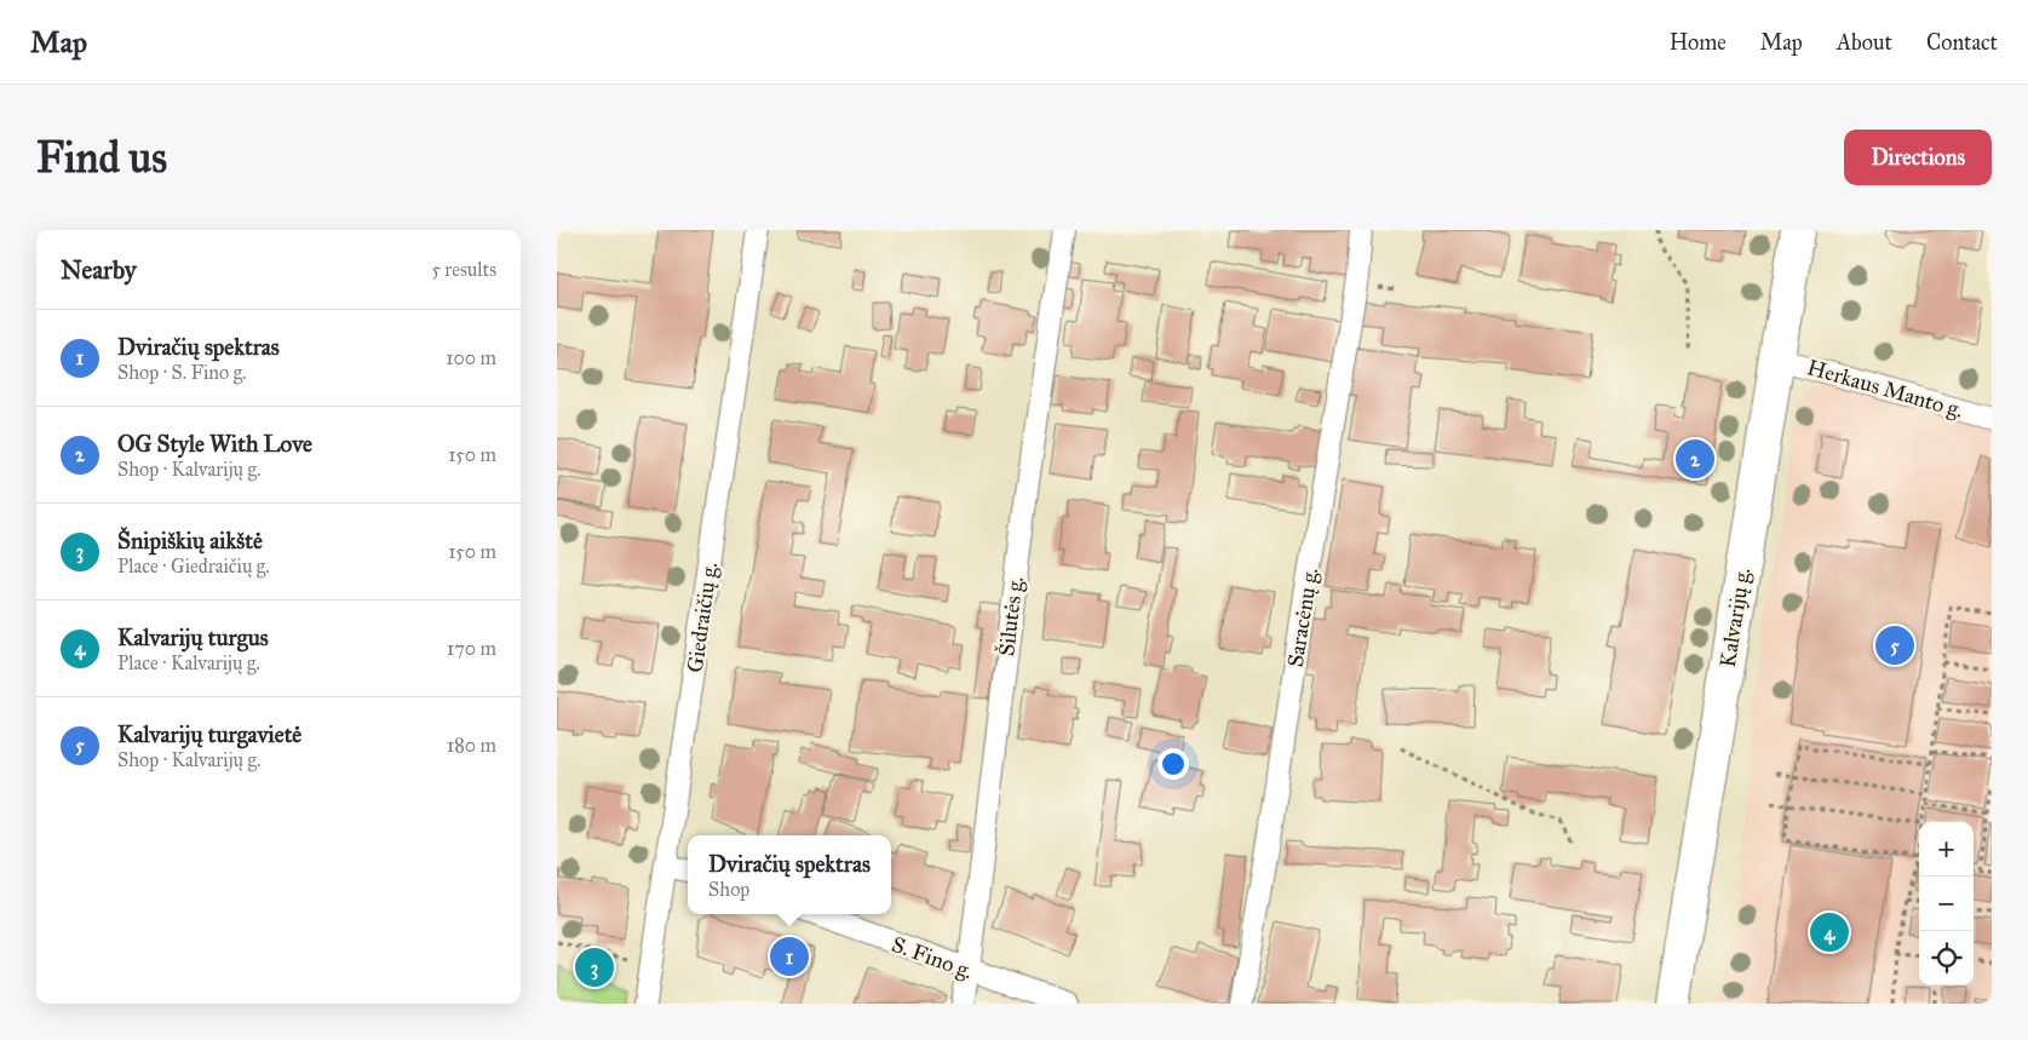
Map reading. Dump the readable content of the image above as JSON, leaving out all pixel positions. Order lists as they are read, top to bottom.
{
  "streets": {
    "main road": ["Kalvarijų g."],
    "street": [
      "Herkaus Manto g.",
      "Šilutės g.",
      "Giedraičių g.",
      "Saracėnų g.",
      "S. Fino g."
    ]
  },
  "crossings": [
    ["Herkaus Manto g.", "Kalvarijų g."],
    ["Šilutės g.", "S. Fino g."]
  ],
  "page": {
    "header": "Map",
    "nav": [
      "Home",
      "Map",
      "About",
      "Contact"
    ],
    "buttons": "Directions",
    "title": "Find us",
    "heading": ["Nearby", "5 results"],
    "list": [
      {
        "mark": "1",
        "name": "Dviračių spektras",
        "note": "Shop · S. Fino g.",
        "value": "100 m"
      },
      {
        "mark": "2",
        "name": "OG Style With Love",
        "note": "Shop · Kalvarijų g.",
        "value": "150 m"
      },
      {
        "mark": "3",
        "name": "Šnipiškių aikštė",
        "note": "Place · Giedraičių g.",
        "value": "150 m"
      },
      {
        "mark": "4",
        "name": "Kalvarijų turgus",
        "note": "Place · Kalvarijų g.",
        "value": "170 m"
      },
      {
        "mark": "5",
        "name": "Kalvarijų turgavietė",
        "note": "Shop · Kalvarijų g.",
        "value": "180 m"
      }
    ],
    "pins": [
      "2",
      "5",
      "4",
      "1",
      "3"
    ],
    "map_buttons": ["+", "−"],
    "popup": ["Dviračių spektras", "Shop"]
  }
}
